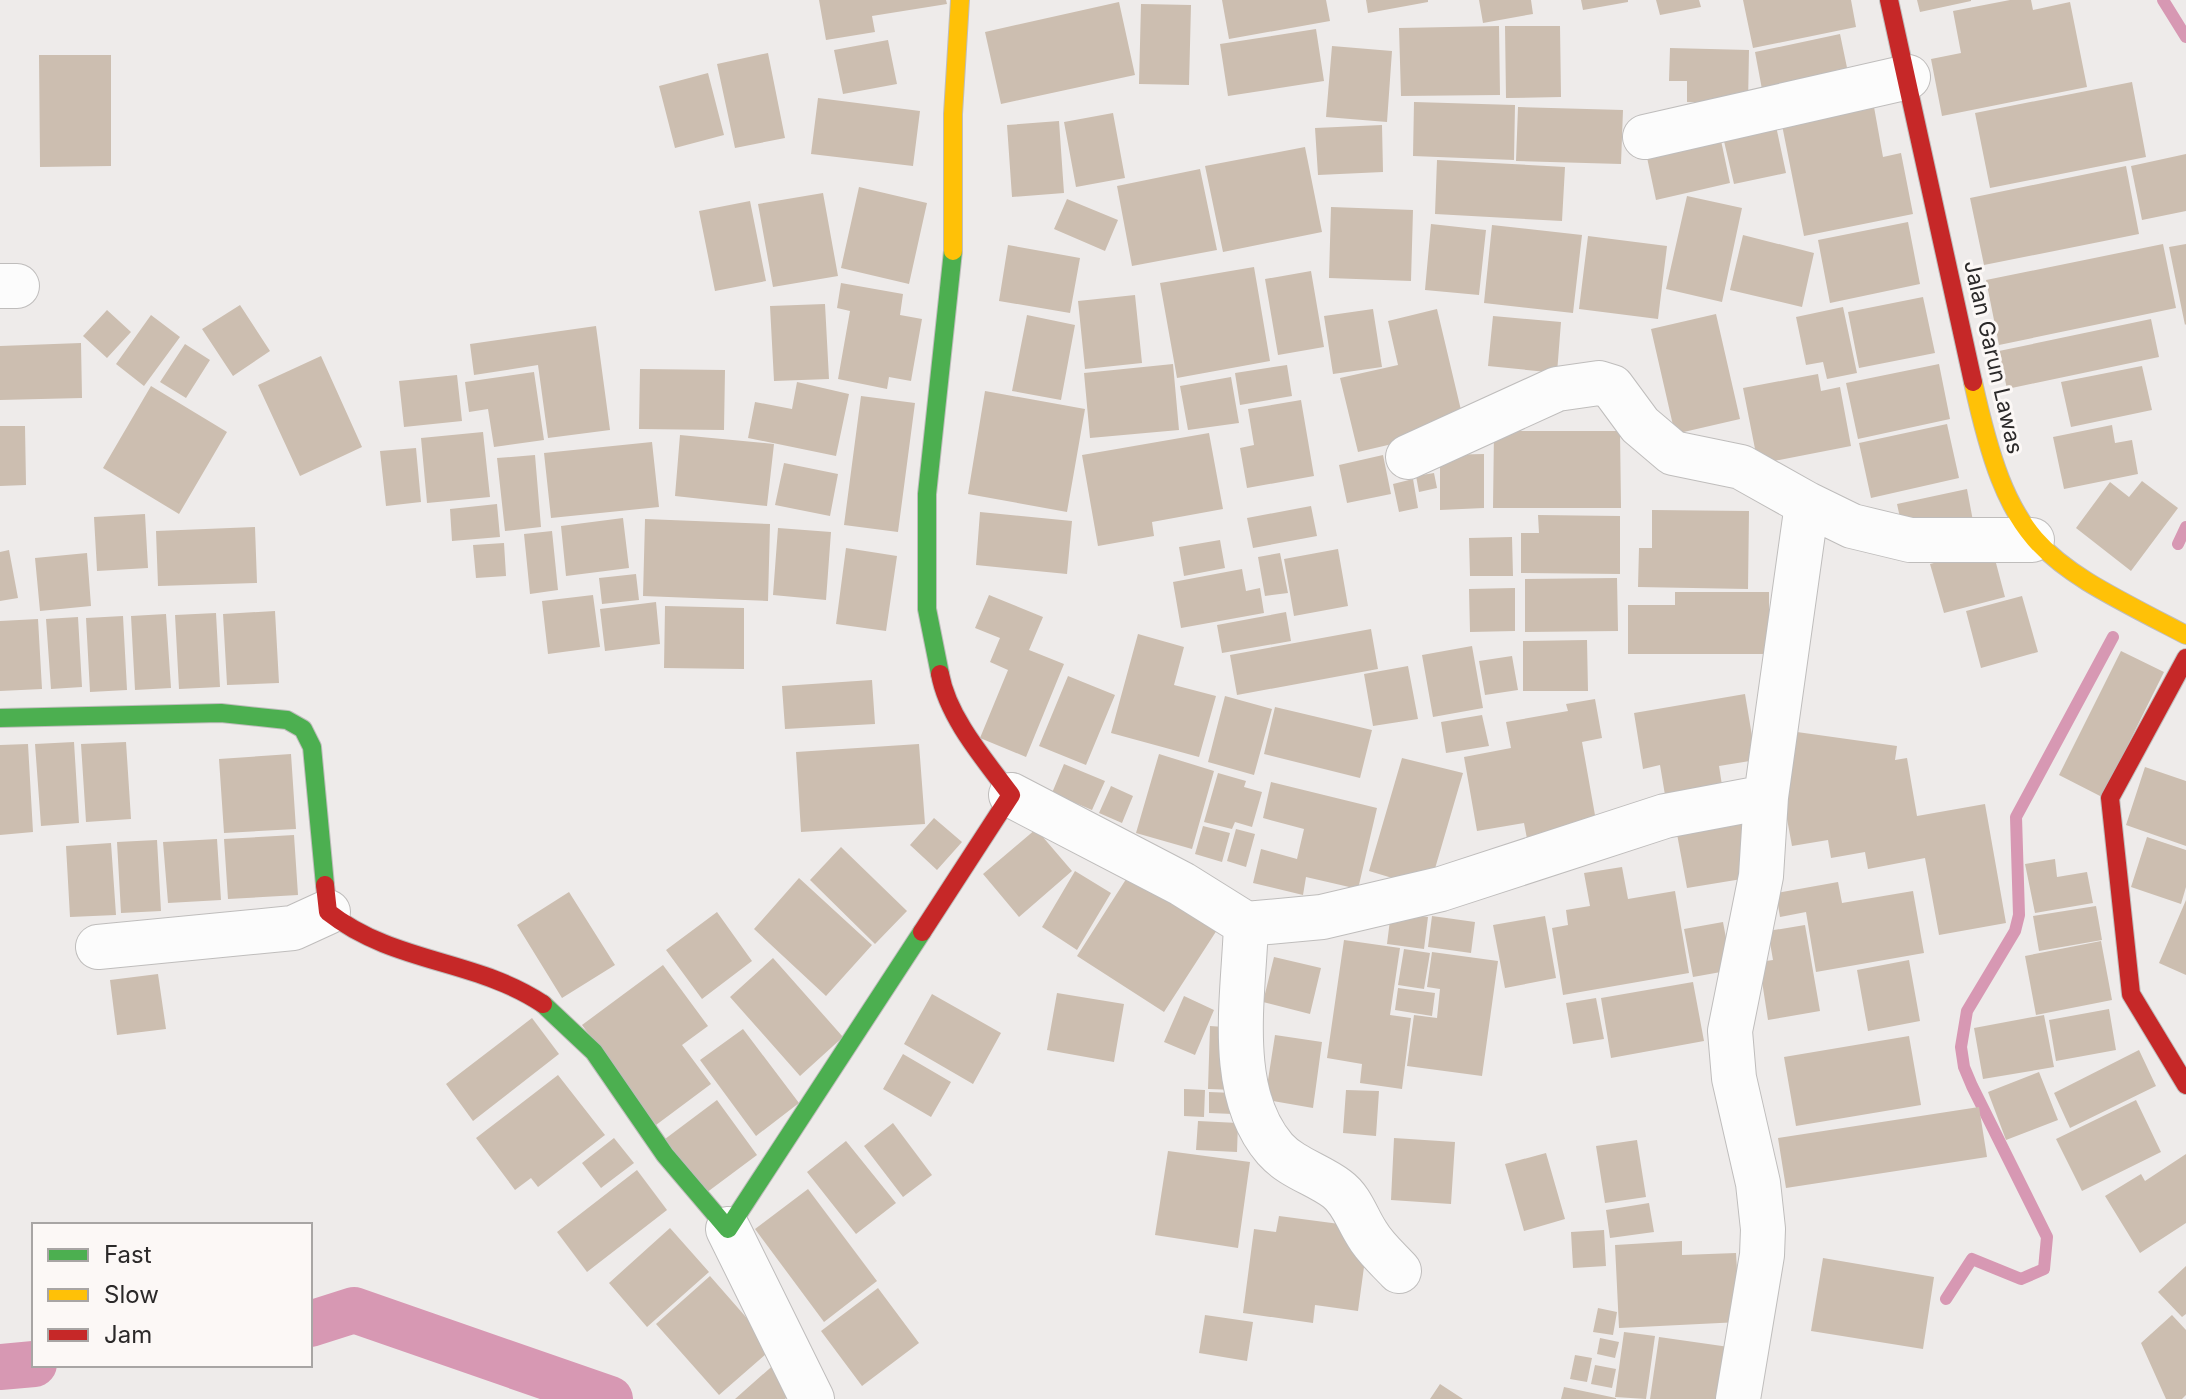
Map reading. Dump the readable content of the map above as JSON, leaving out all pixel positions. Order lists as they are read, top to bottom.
{
  "streets": {
    "street": ["Jalan Garun Lawas"]
  },
  "legend": ["Fast", "Slow", "Jam"]
}
